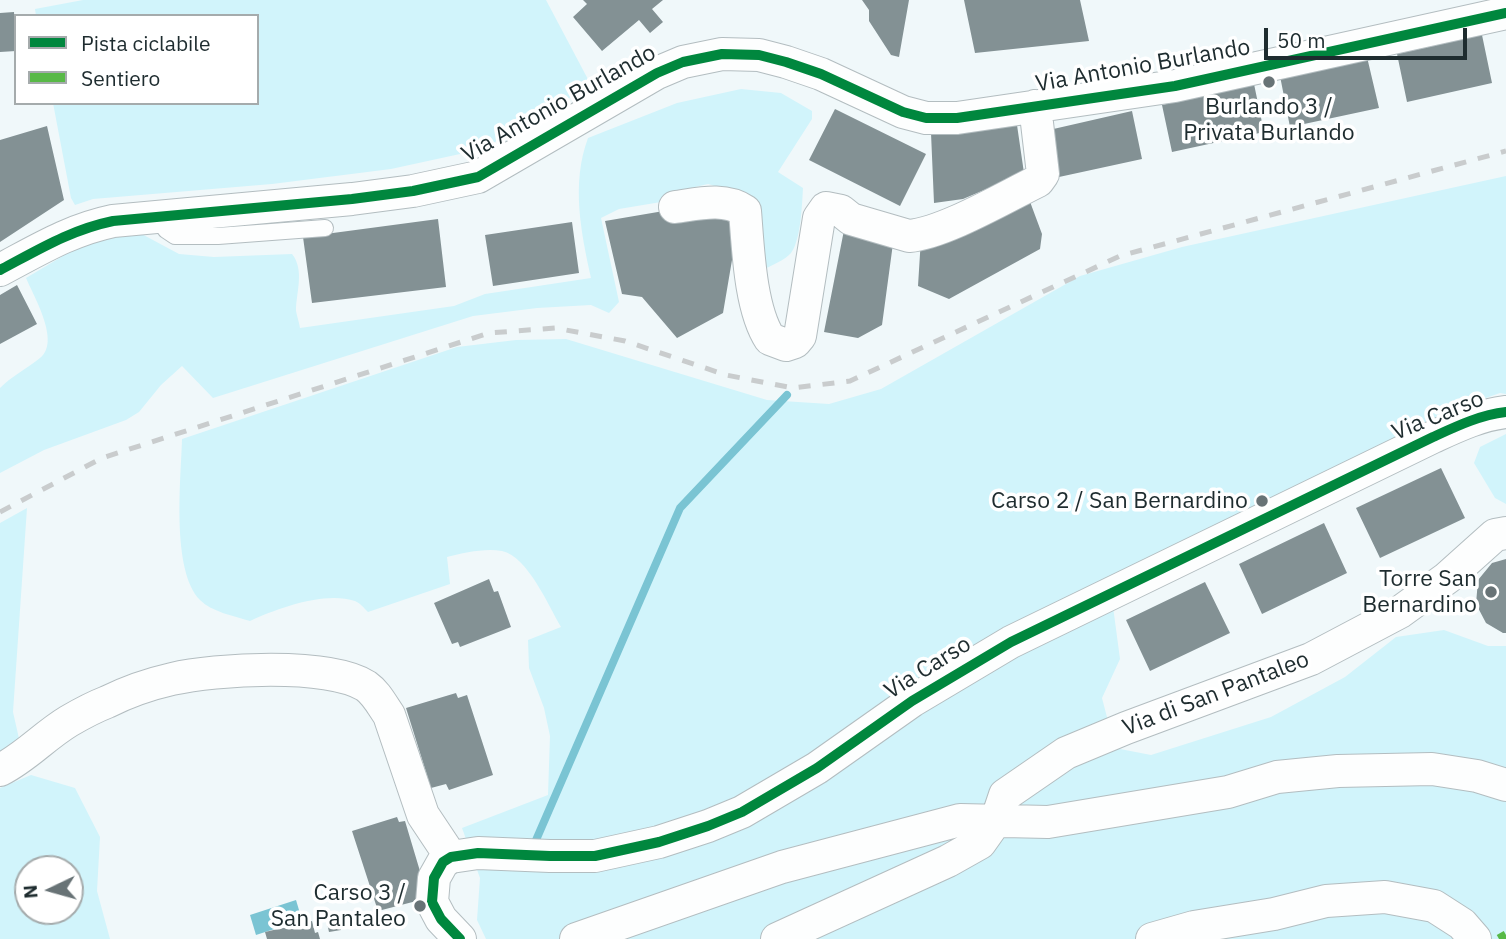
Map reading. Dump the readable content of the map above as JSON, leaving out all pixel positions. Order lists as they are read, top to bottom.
{
  "streets": {
    "street": ["Via Antonio Burlando", "Via Carso", "Via di San Pantaleo"]
  },
  "places": [
    "Burlando 3 / Privata Burlando",
    "Carso 2 / San Bernardino",
    "Torre San Bernardino",
    "Carso 3 / San Pantaleo"
  ],
  "legend": ["Pista ciclabile", "Sentiero"],
  "scale_bar": "50 m",
  "north": "left"
}
